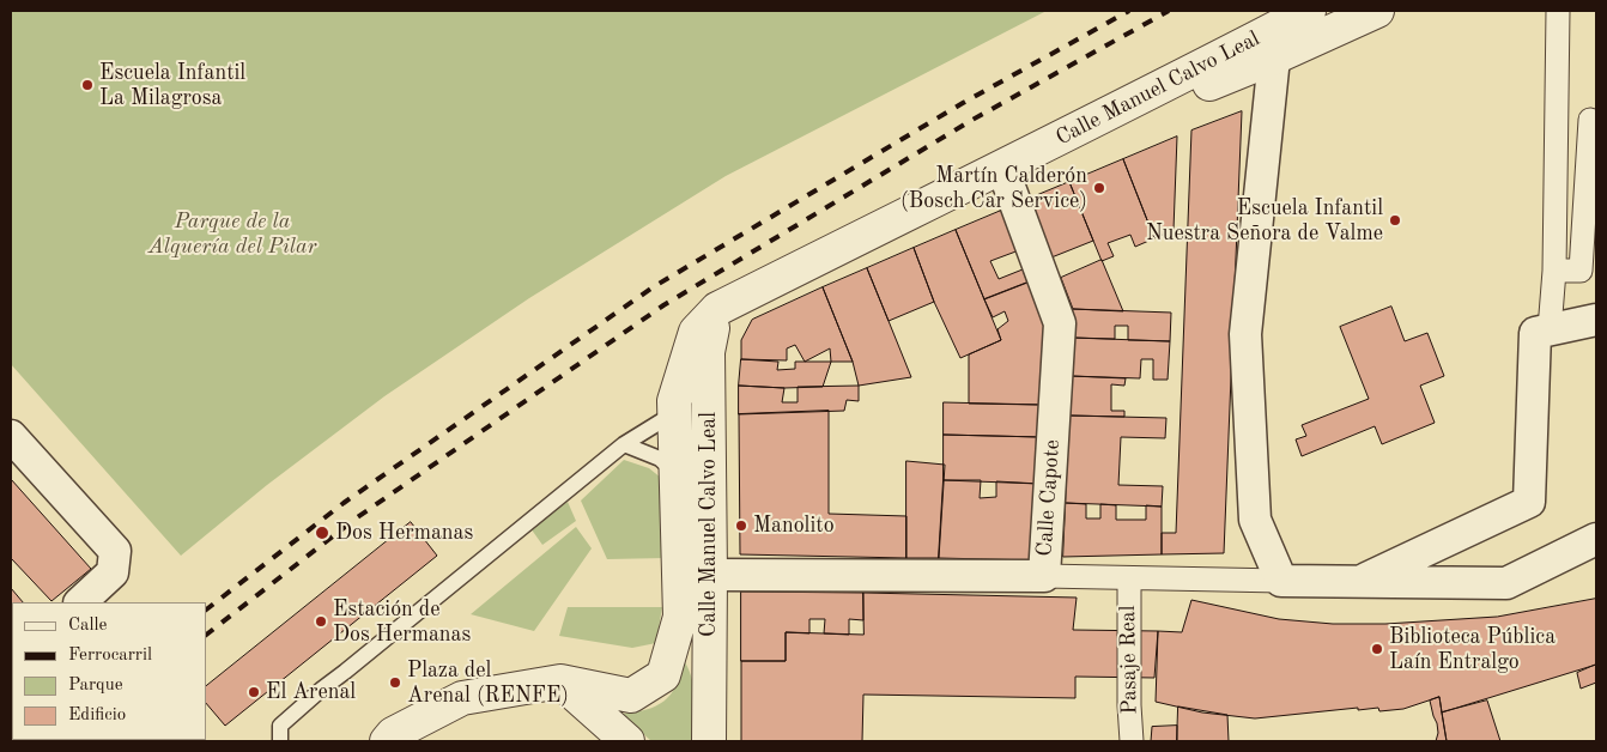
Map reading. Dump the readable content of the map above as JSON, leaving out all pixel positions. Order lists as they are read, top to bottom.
{
  "streets": {
    "street": ["Calle Manuel Calvo Leal", "Calle Capote", "Pasaje Real"]
  },
  "crossings": [
    ["Calle Manuel Calvo Leal", "Calle Capote"]
  ],
  "parks": ["Parque de la Alquería del Pilar"],
  "places": [
    "Escuela Infantil La Milagrosa",
    "Martín Calderón (Bosch Car Service)",
    "Escuela Infantil Nuestra Señora de Valme",
    "Manolito",
    "Dos Hermanas",
    "Estación de Dos Hermanas",
    "Biblioteca Pública Laín Entralgo",
    "Plaza del Arenal (RENFE)",
    "El Arenal"
  ],
  "legend": [
    "Calle",
    "Ferrocarril",
    "Parque",
    "Edificio"
  ]
}
